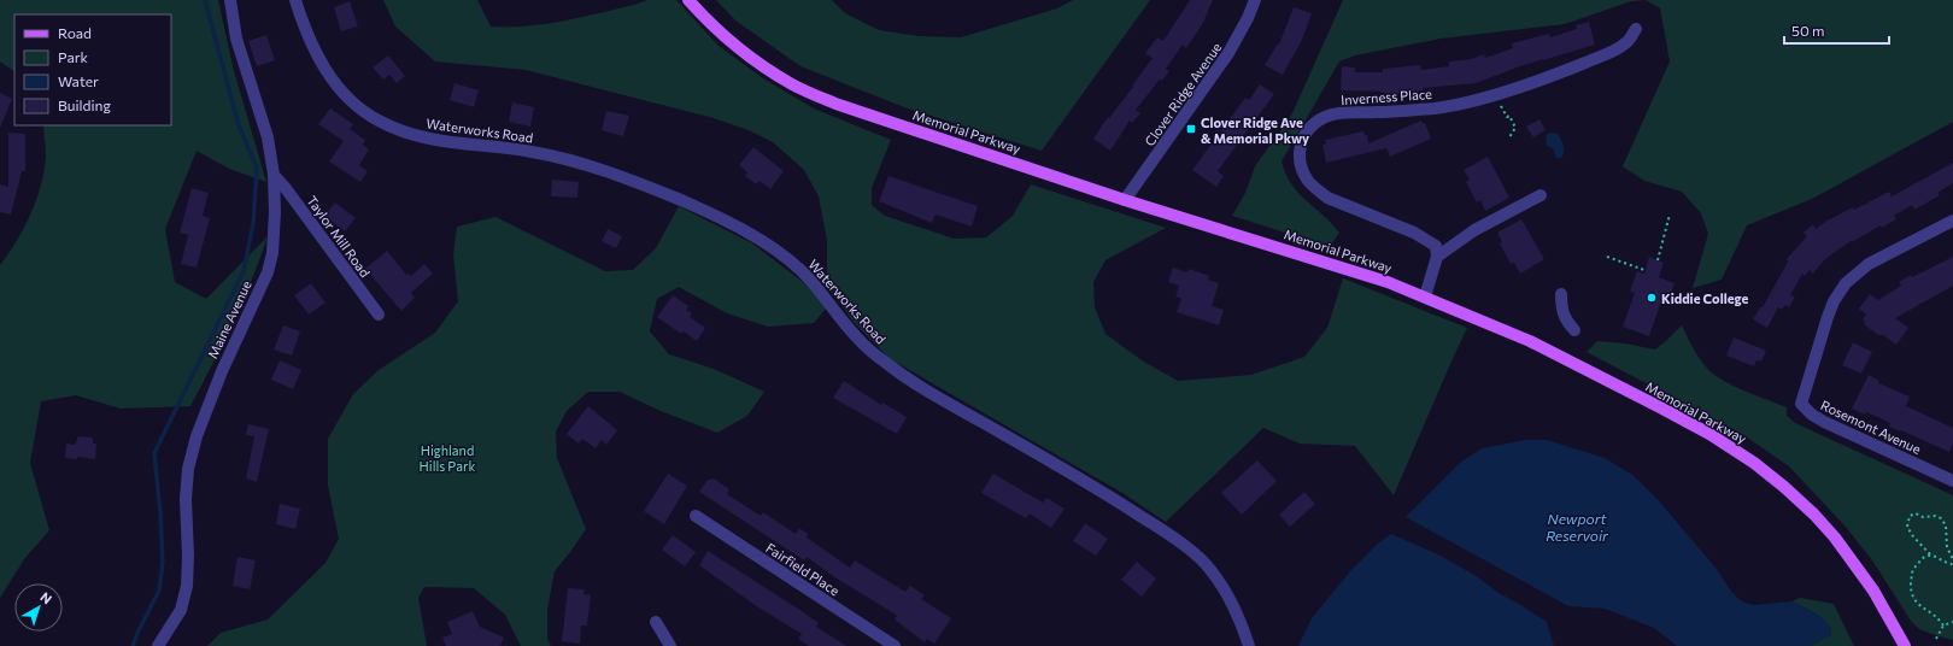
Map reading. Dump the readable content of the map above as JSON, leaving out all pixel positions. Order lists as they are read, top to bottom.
{
  "streets": {
    "main road": ["Memorial Parkway"],
    "street": [
      "Clover Ridge Avenue",
      "Inverness Place",
      "Waterworks Road",
      "Taylor Mill Road",
      "Maine Avenue",
      "Rosemont Avenue",
      "Fairfield Place"
    ]
  },
  "crossings": [
    ["Clover Ridge Avenue", "Memorial Parkway"],
    ["Taylor Mill Road", "Maine Avenue"]
  ],
  "water": ["Newport Reservoir"],
  "parks": ["Highland Hills Park"],
  "places": {
    "transit": ["Clover Ridge Ave & Memorial Pkwy"],
    "other": ["Kiddie College"]
  },
  "legend": [
    "Road",
    "Park",
    "Water",
    "Building"
  ],
  "scale_bar": "50 m",
  "north": "top right"
}
